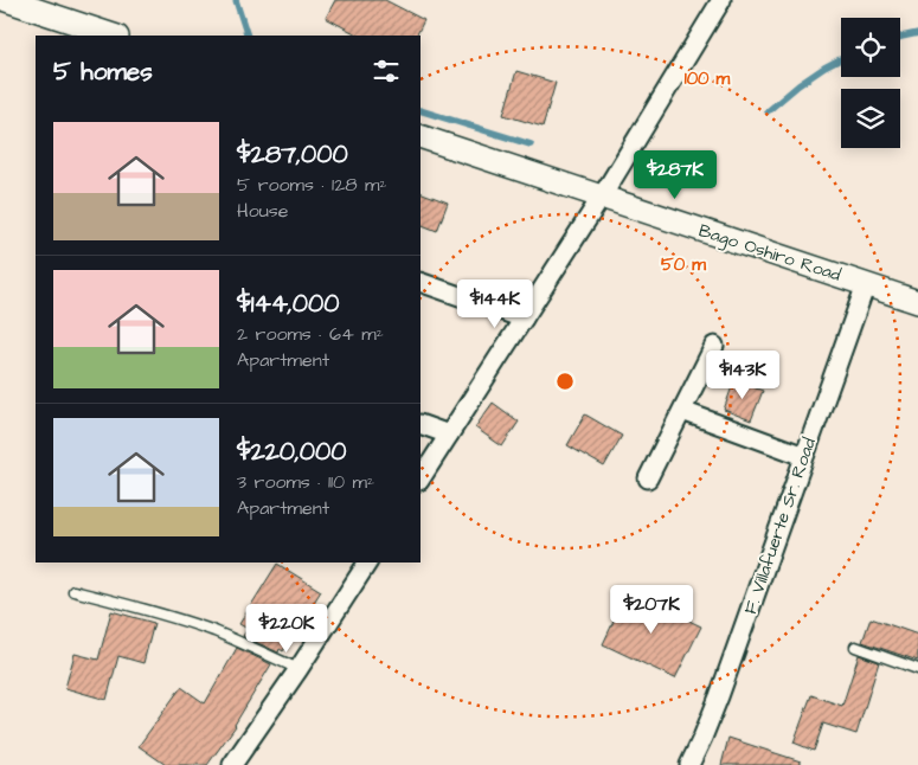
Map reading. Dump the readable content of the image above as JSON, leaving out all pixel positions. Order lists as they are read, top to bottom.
{
  "streets": {
    "street": ["Bago Oshiro Road", "F. Villafuerte Sr. Road"]
  },
  "crossings": [
    ["Bago Oshiro Road", "F. Villafuerte Sr. Road"]
  ],
  "page": {
    "heading": "5 homes",
    "list": [
      {
        "name": "$287,000",
        "note": "5 rooms · 128 m² · House"
      },
      {
        "name": "$144,000",
        "note": "2 rooms · 64 m² · Apartment"
      },
      {
        "name": "$220,000",
        "note": "3 rooms · 110 m² · Apartment"
      }
    ],
    "price": [
      "$287K",
      "$144K",
      "$143K",
      "$207K",
      "$220K"
    ]
  },
  "rings": ["100 m", "50 m"]
}
